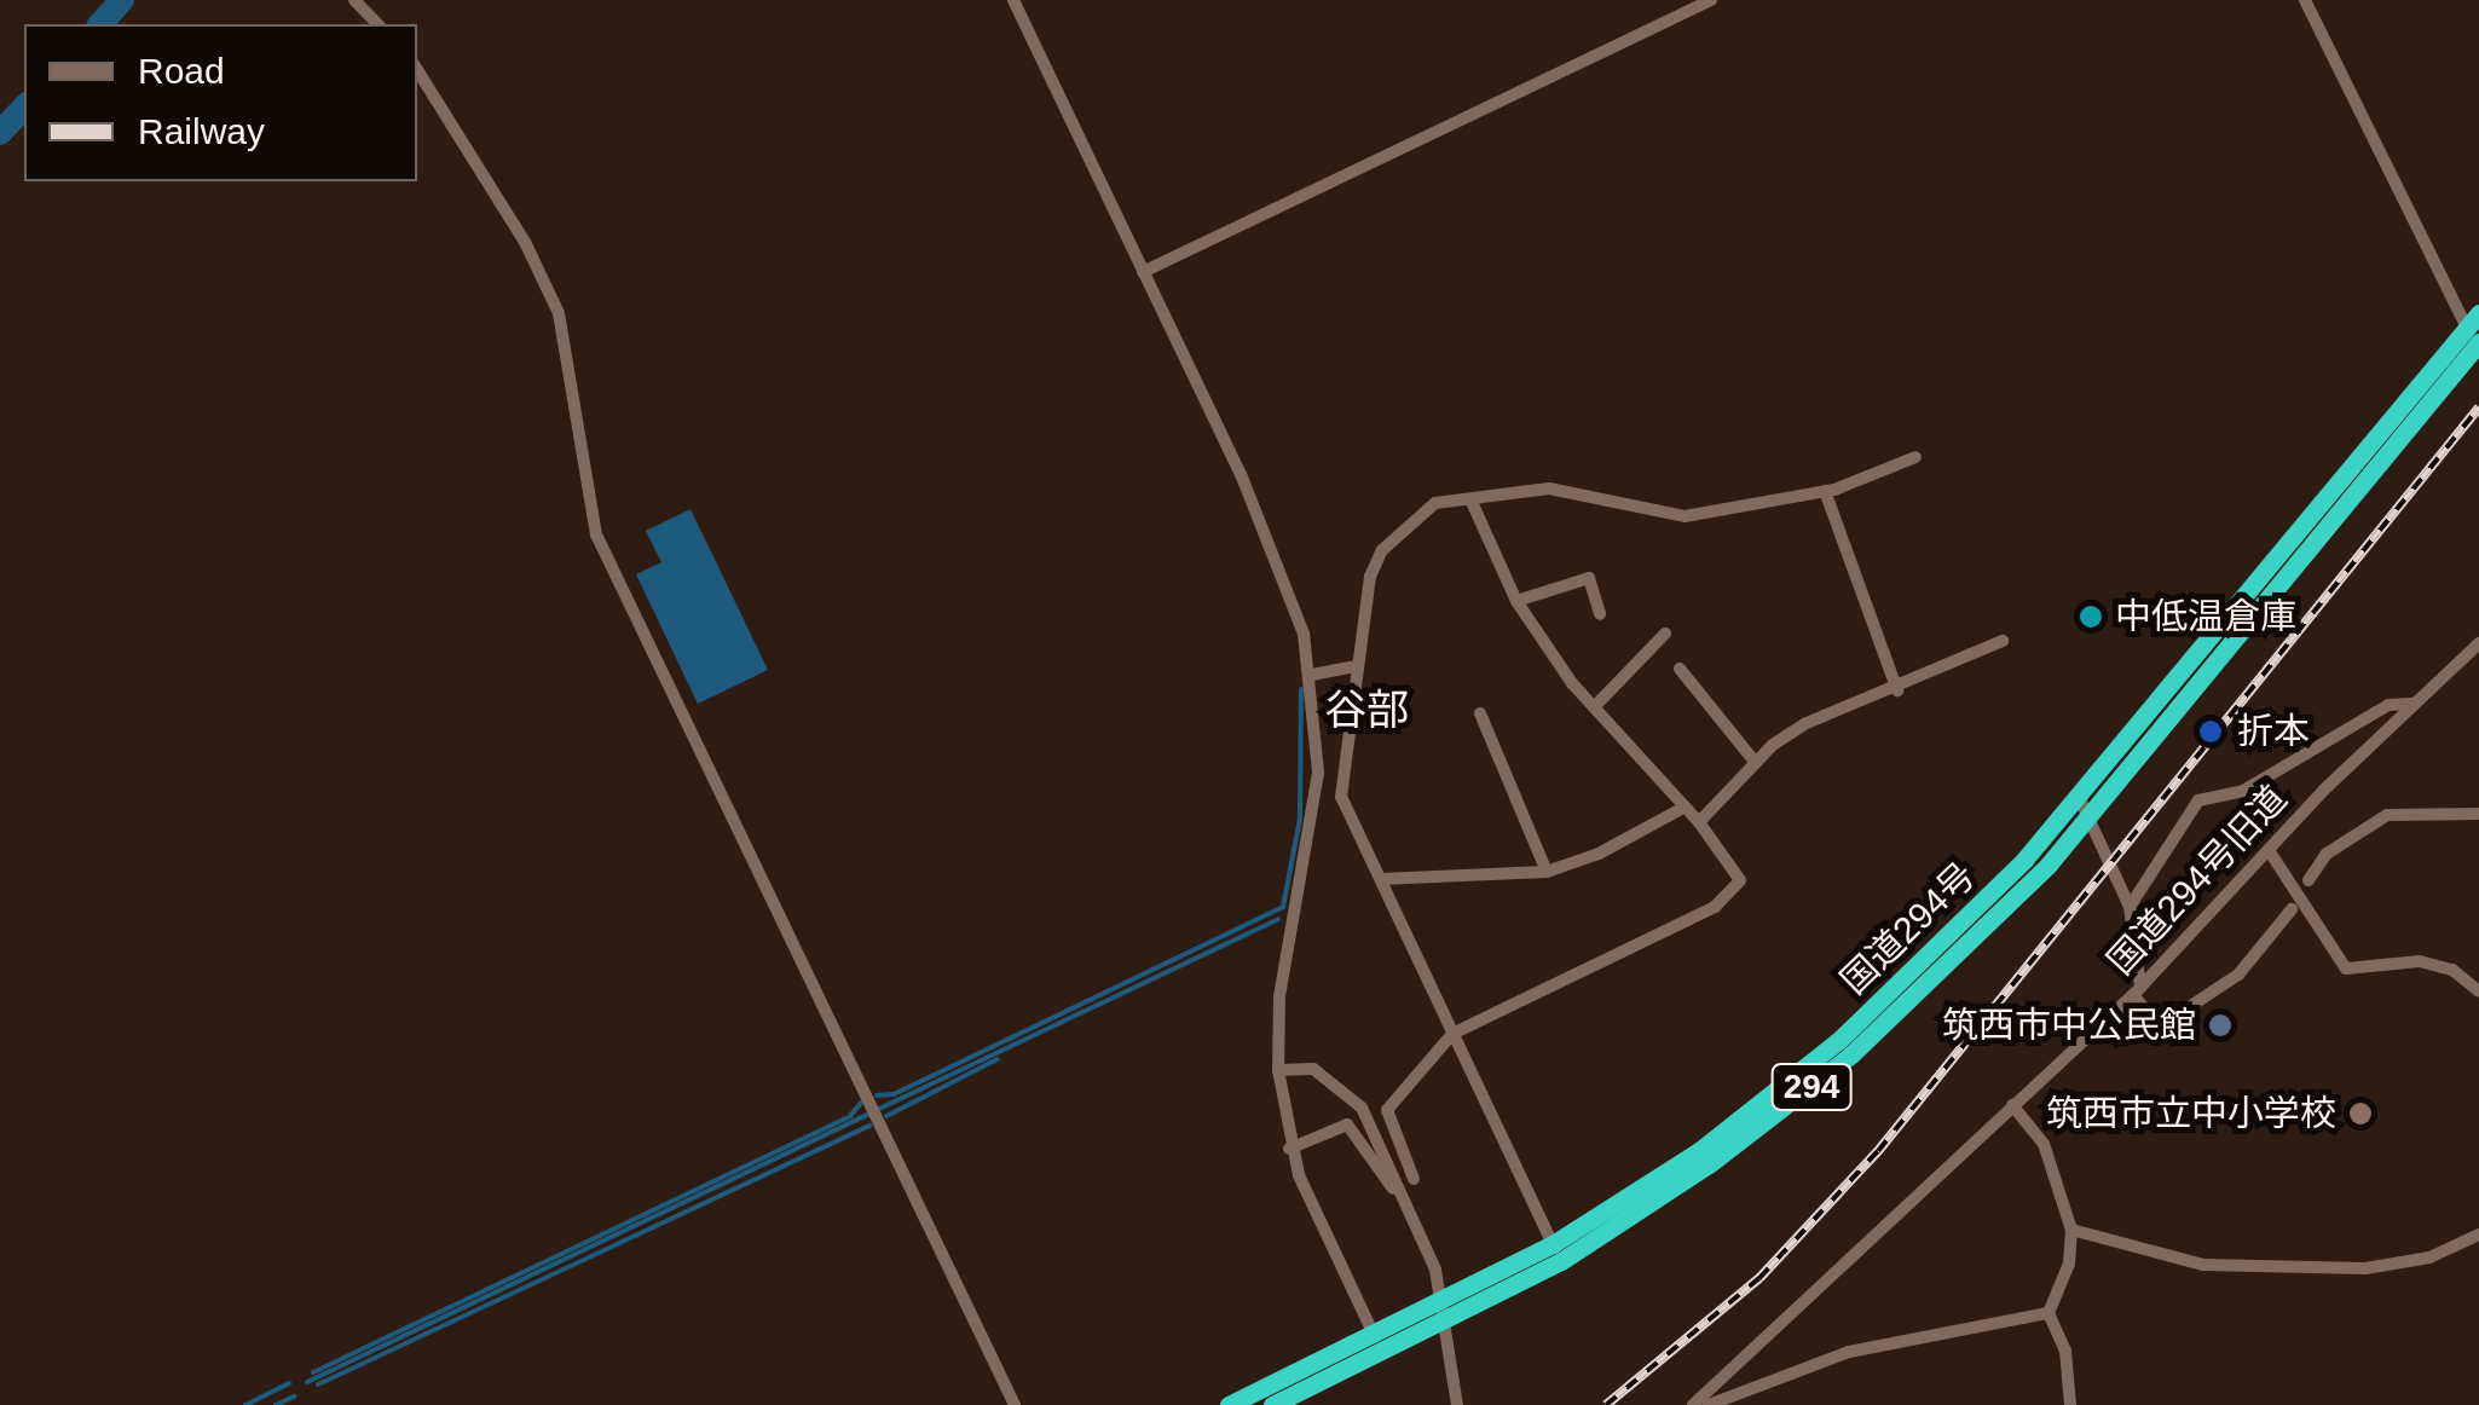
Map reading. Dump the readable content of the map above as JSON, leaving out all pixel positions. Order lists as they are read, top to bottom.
{
  "streets": {
    "highway": ["国道294号", "294"],
    "street": ["国道294号旧道"]
  },
  "districts": ["谷部"],
  "places": [
    "中低温倉庫",
    "折本",
    "筑西市中公民館",
    "筑西市立中小学校"
  ],
  "legend": ["Road", "Railway"]
}
